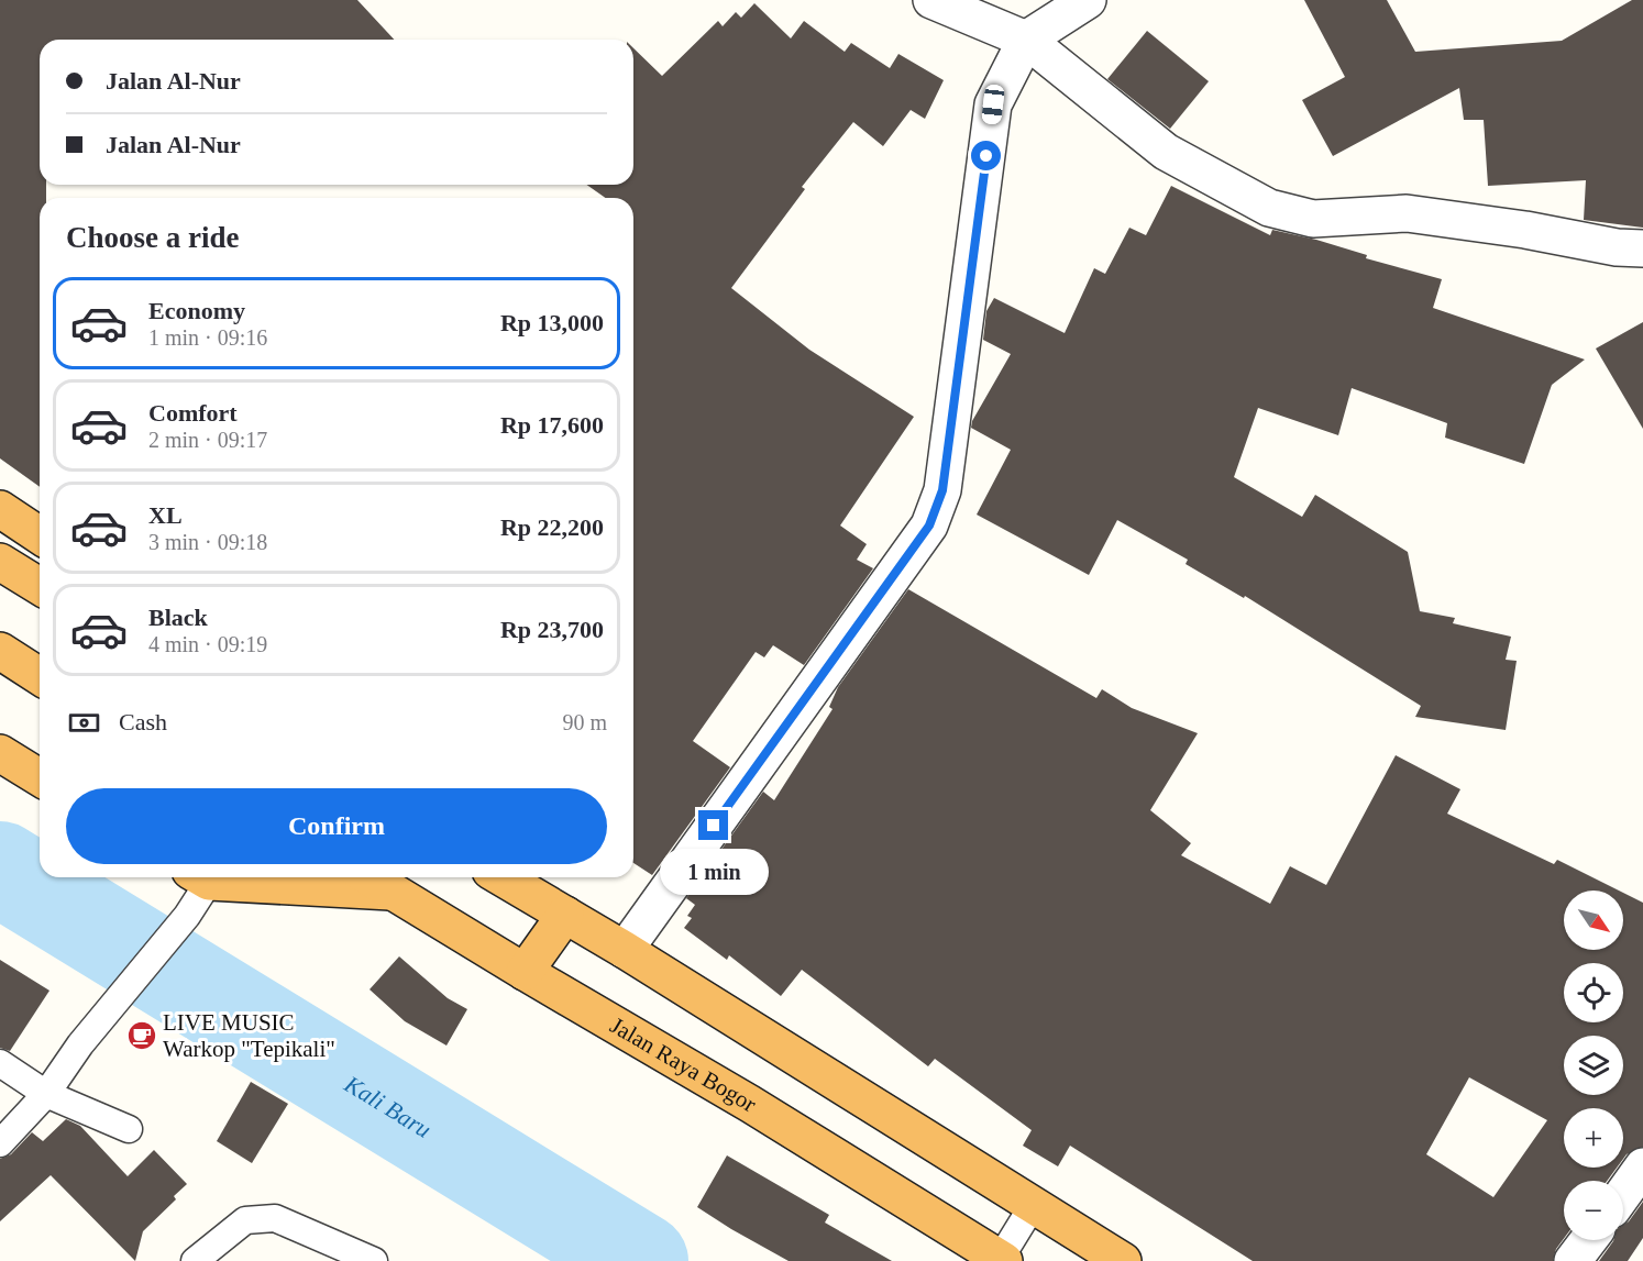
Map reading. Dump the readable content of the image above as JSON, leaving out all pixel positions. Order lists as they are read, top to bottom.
{
  "streets": {
    "highway": ["Jalan Raya Bogor"]
  },
  "water": ["Kali Baru"],
  "places": {
    "cafe": ["LIVE MUSIC Warkop \"Tepikali\""]
  },
  "north": "bottom right",
  "page": {
    "banner": ["Jalan Al-Nur", "Jalan Al-Nur"],
    "heading": "Choose a ride",
    "list": [
      {
        "name": "Economy",
        "note": "1 min · 09:16",
        "value": "Rp 13,000"
      },
      {
        "name": "Comfort",
        "note": "2 min · 09:17",
        "value": "Rp 17,600"
      },
      {
        "name": "XL",
        "note": "3 min · 09:18",
        "value": "Rp 22,200"
      },
      {
        "name": "Black",
        "note": "4 min · 09:19",
        "value": "Rp 23,700"
      }
    ],
    "pay": ["Cash", "90 m"],
    "buttons": "Confirm",
    "bubble": "1 min",
    "map_buttons": ["+", "−"]
  }
}
